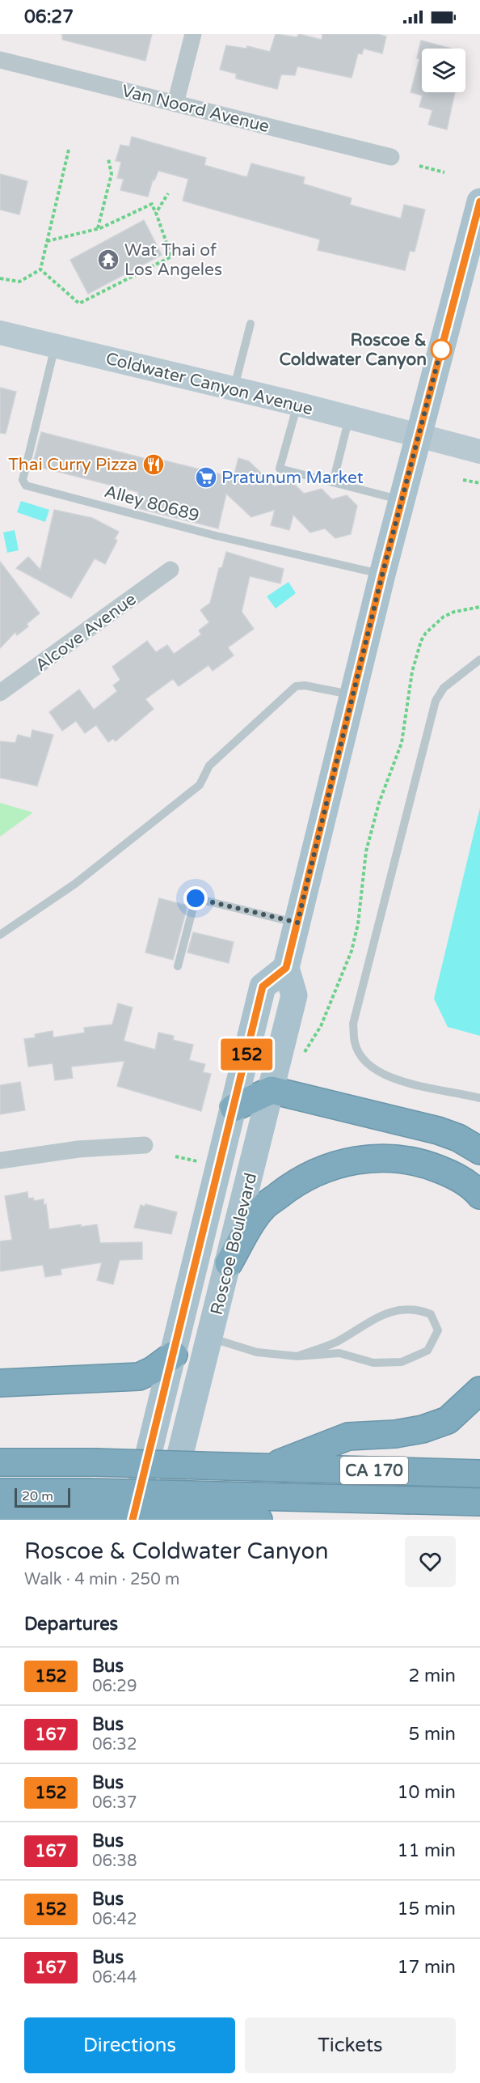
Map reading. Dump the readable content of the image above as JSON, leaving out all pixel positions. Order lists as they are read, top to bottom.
{
  "streets": {
    "highway": ["CA 170"],
    "main road": ["Coldwater Canyon Avenue", "Roscoe Boulevard"],
    "street": ["Van Noord Avenue", "Alcove Avenue"],
    "lane": ["Alley 80689"]
  },
  "crossings": [
    ["Coldwater Canyon Avenue", "Alley 80689"]
  ],
  "places": {
    "temple": ["Wat Thai of Los Angeles"],
    "other": ["Roscoe & Coldwater Canyon"],
    "restaurant": ["Thai Curry Pizza"],
    "supermarket": ["Pratunum Market"]
  },
  "lines": ["bus line 152"],
  "scale_bar": "20 m",
  "page": {
    "status": "06:27",
    "on_map": "152",
    "scale": "20 m",
    "heading": [
      ["Roscoe & Coldwater Canyon", "Walk · 4 min · 250 m"],
      "Departures"
    ],
    "list": [
      {
        "mark": "152",
        "name": "Bus",
        "note": "06:29",
        "value": "2 min"
      },
      {
        "mark": "167",
        "name": "Bus",
        "note": "06:32",
        "value": "5 min"
      },
      {
        "mark": "152",
        "name": "Bus",
        "note": "06:37",
        "value": "10 min"
      },
      {
        "mark": "167",
        "name": "Bus",
        "note": "06:38",
        "value": "11 min"
      },
      {
        "mark": "152",
        "name": "Bus",
        "note": "06:42",
        "value": "15 min"
      },
      {
        "mark": "167",
        "name": "Bus",
        "note": "06:44",
        "value": "17 min"
      }
    ],
    "buttons": ["Directions", "Tickets"]
  }
}
